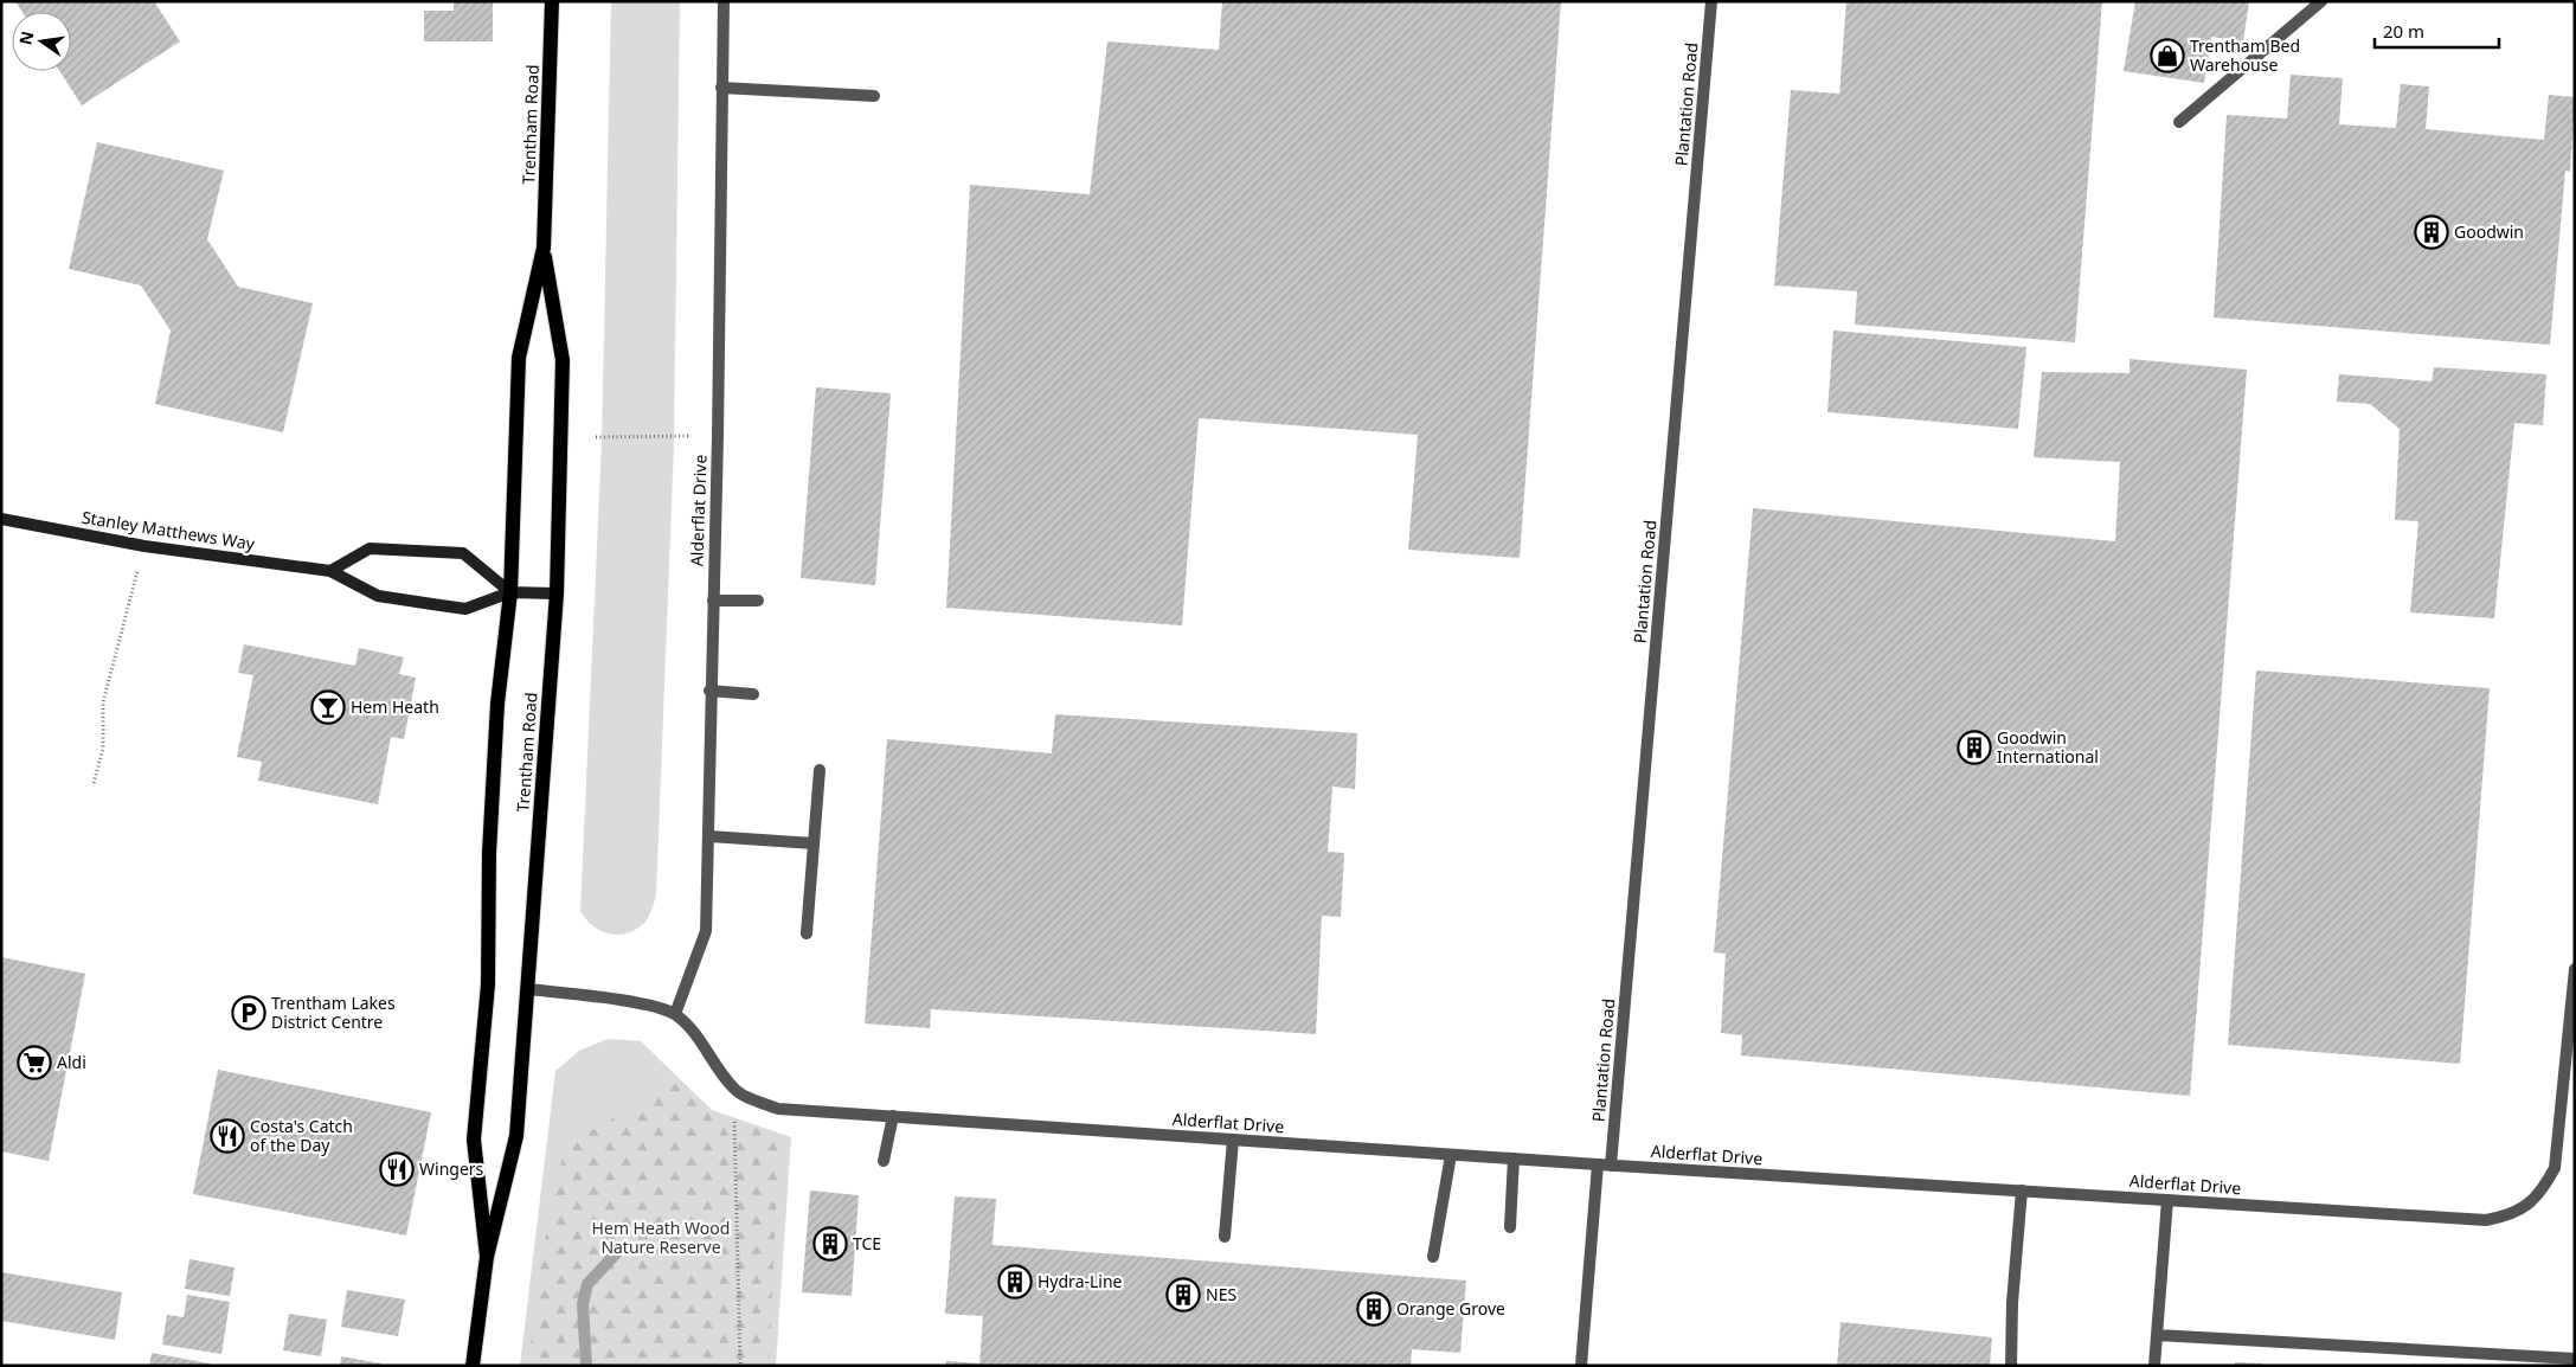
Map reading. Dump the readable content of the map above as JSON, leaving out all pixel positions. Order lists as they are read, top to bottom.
{
  "streets": {
    "main road": ["Trentham Road", "Stanley Matthews Way"],
    "street": ["Plantation Road", "Alderflat Drive"]
  },
  "crossings": [
    ["Plantation Road", "Alderflat Drive"],
    ["Trentham Road", "Stanley Matthews Way"]
  ],
  "parks": ["Hem Heath Wood Nature Reserve"],
  "places": {
    "shop": ["Trentham Bed Warehouse"],
    "building": [
      "Goodwin",
      "Goodwin International",
      "TCE",
      "Hydra-Line",
      "NES",
      "Orange Grove"
    ],
    "bar": ["Hem Heath"],
    "parking": ["Trentham Lakes District Centre"],
    "supermarket": ["Aldi"],
    "restaurant": ["Costa's Catch of the Day", "Wingers"]
  },
  "scale_bar": "20 m",
  "north": "left"
}
